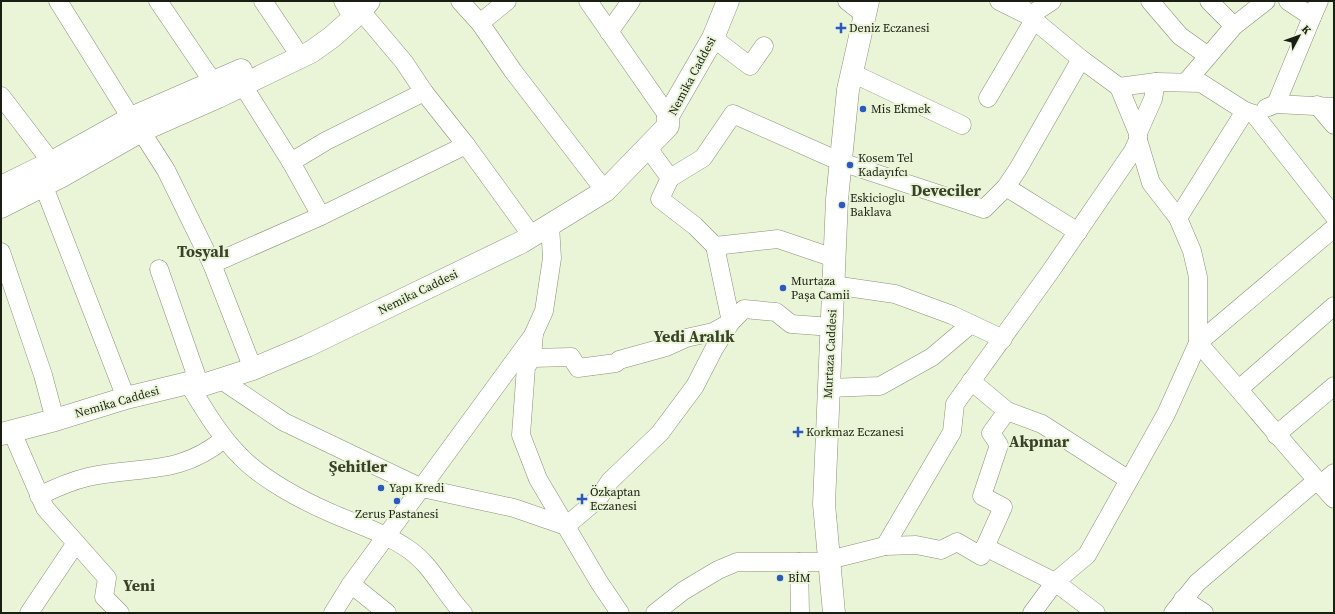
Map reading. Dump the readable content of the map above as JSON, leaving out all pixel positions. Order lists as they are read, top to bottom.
{
  "streets": {
    "main road": ["Nemika Caddesi", "Murtaza Caddesi"]
  },
  "districts": [
    "Deveciler",
    "Tosyalı",
    "Yedi Aralık",
    "Akpınar",
    "Şehitler",
    "Yeni"
  ],
  "places": {
    "health": ["Deniz Eczanesi", "Korkmaz Eczanesi", "Özkaptan Eczanesi"],
    "other": [
      "Mis Ekmek",
      "Kosem Tel Kadayıfcı",
      "Eskicioglu Baklava",
      "Murtaza Paşa Camii",
      "Yapı Kredi",
      "Zerus Pastanesi",
      "BİM"
    ]
  },
  "north": "top right"
}
